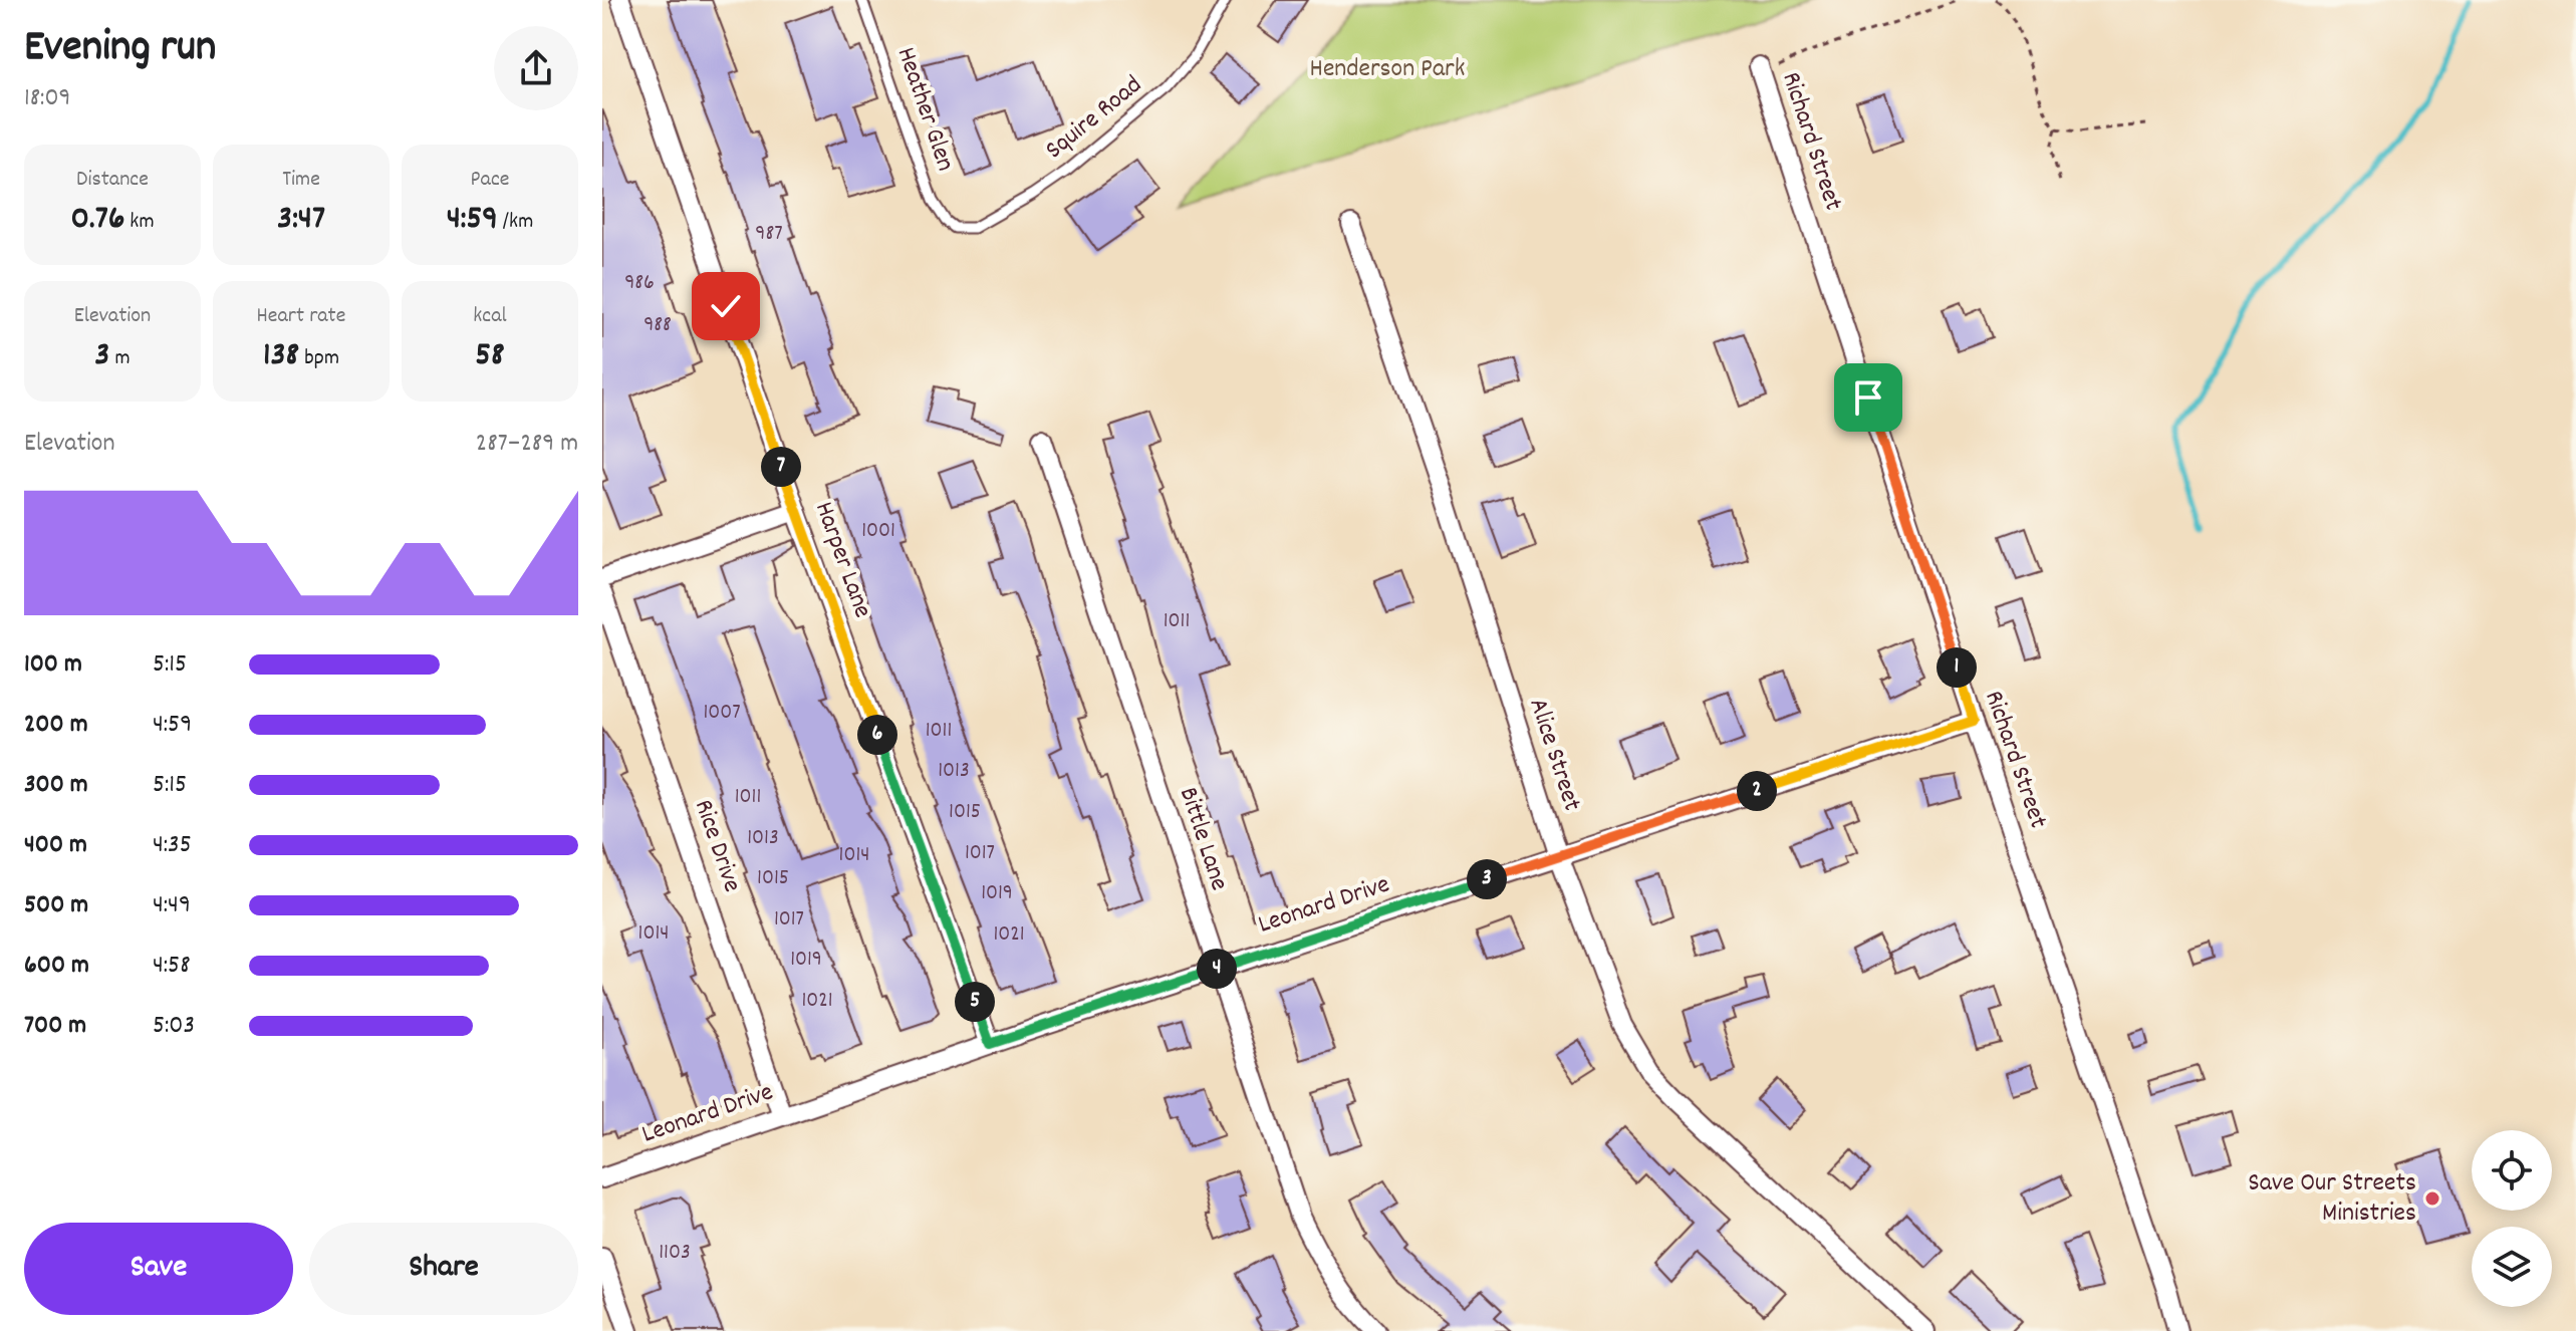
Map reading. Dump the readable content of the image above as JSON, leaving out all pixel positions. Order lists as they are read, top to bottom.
{
  "streets": {
    "street": [
      "Richard Street",
      "Harper Lane",
      "Alice Street",
      "Bittle Lane",
      "Rice Drive",
      "Leonard Drive"
    ],
    "lane": ["Heather Glen", "Squire Road"]
  },
  "crossings": [
    ["Heather Glen", "Squire Road"],
    ["Richard Street", "Leonard Drive"],
    ["Harper Lane", "Leonard Drive"],
    ["Alice Street", "Leonard Drive"],
    ["Bittle Lane", "Leonard Drive"],
    ["Rice Drive", "Leonard Drive"]
  ],
  "parks": ["Henderson Park"],
  "places": ["Save Our Streets Ministries"],
  "house_numbers": [
    "987",
    "986",
    "988",
    "1001",
    "1011",
    "1007",
    "1011",
    "1013",
    "1011",
    "1015",
    "1013",
    "1017",
    "1014",
    "1015",
    "1019",
    "1017",
    "1014",
    "1021",
    "1019",
    "1021",
    "1103"
  ],
  "page": {
    "heading": ["Evening run", "18:09"],
    "stats": [
      ["Distance", "0.76 km"],
      ["Time", "3:47"],
      ["Pace", "4:59 /km"],
      ["Elevation", "3 m"],
      ["Heart rate", "138 bpm"],
      ["kcal", "58"]
    ],
    "chart": ["Elevation", "287–289 m"],
    "pins": [
      "7",
      "1",
      "6",
      "2",
      "3",
      "4",
      "5"
    ],
    "list": [
      {
        "name": "100 m",
        "note": "5:15"
      },
      {
        "name": "200 m",
        "note": "4:59"
      },
      {
        "name": "300 m",
        "note": "5:15"
      },
      {
        "name": "400 m",
        "note": "4:35"
      },
      {
        "name": "500 m",
        "note": "4:49"
      },
      {
        "name": "600 m",
        "note": "4:58"
      },
      {
        "name": "700 m",
        "note": "5:03"
      }
    ],
    "buttons": ["Save", "Share"]
  }
}
